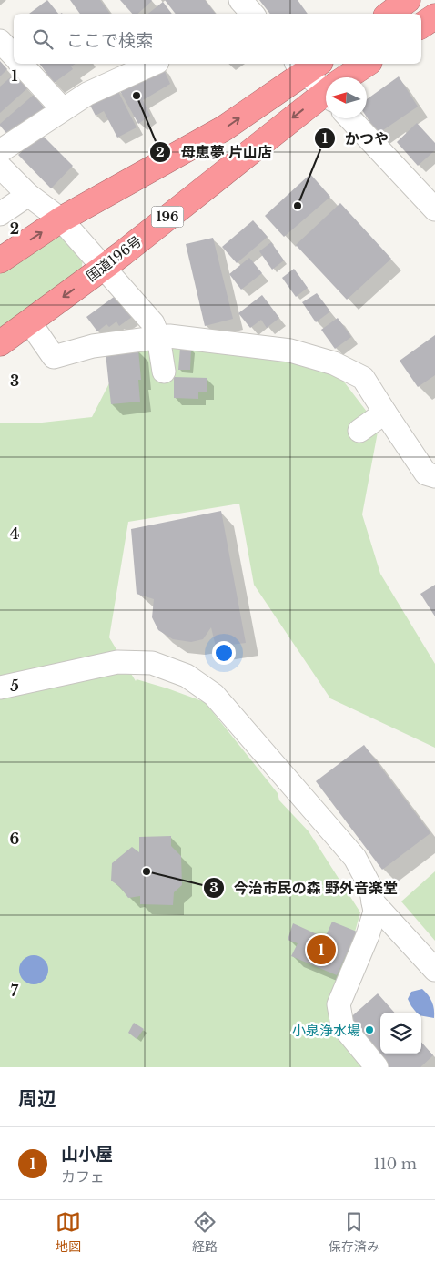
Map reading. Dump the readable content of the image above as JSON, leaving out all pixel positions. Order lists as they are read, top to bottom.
{
  "streets": {
    "highway": ["196", "国道196号"]
  },
  "places": [
    "母恵夢 片山店",
    "かつや",
    "今治市民の森 野外音楽堂",
    "小泉浄水場"
  ],
  "north": "left",
  "page": {
    "search": "ここで検索",
    "pins": "1",
    "heading": "周辺",
    "list": [
      {
        "mark": "1",
        "name": "山小屋",
        "note": "カフェ",
        "value": "110 m"
      }
    ],
    "nav": ["地図", "経路", "保存済み"]
  },
  "grid": {
    "rows": [
      "1",
      "2",
      "3",
      "4",
      "5",
      "6",
      "7"
    ]
  }
}
